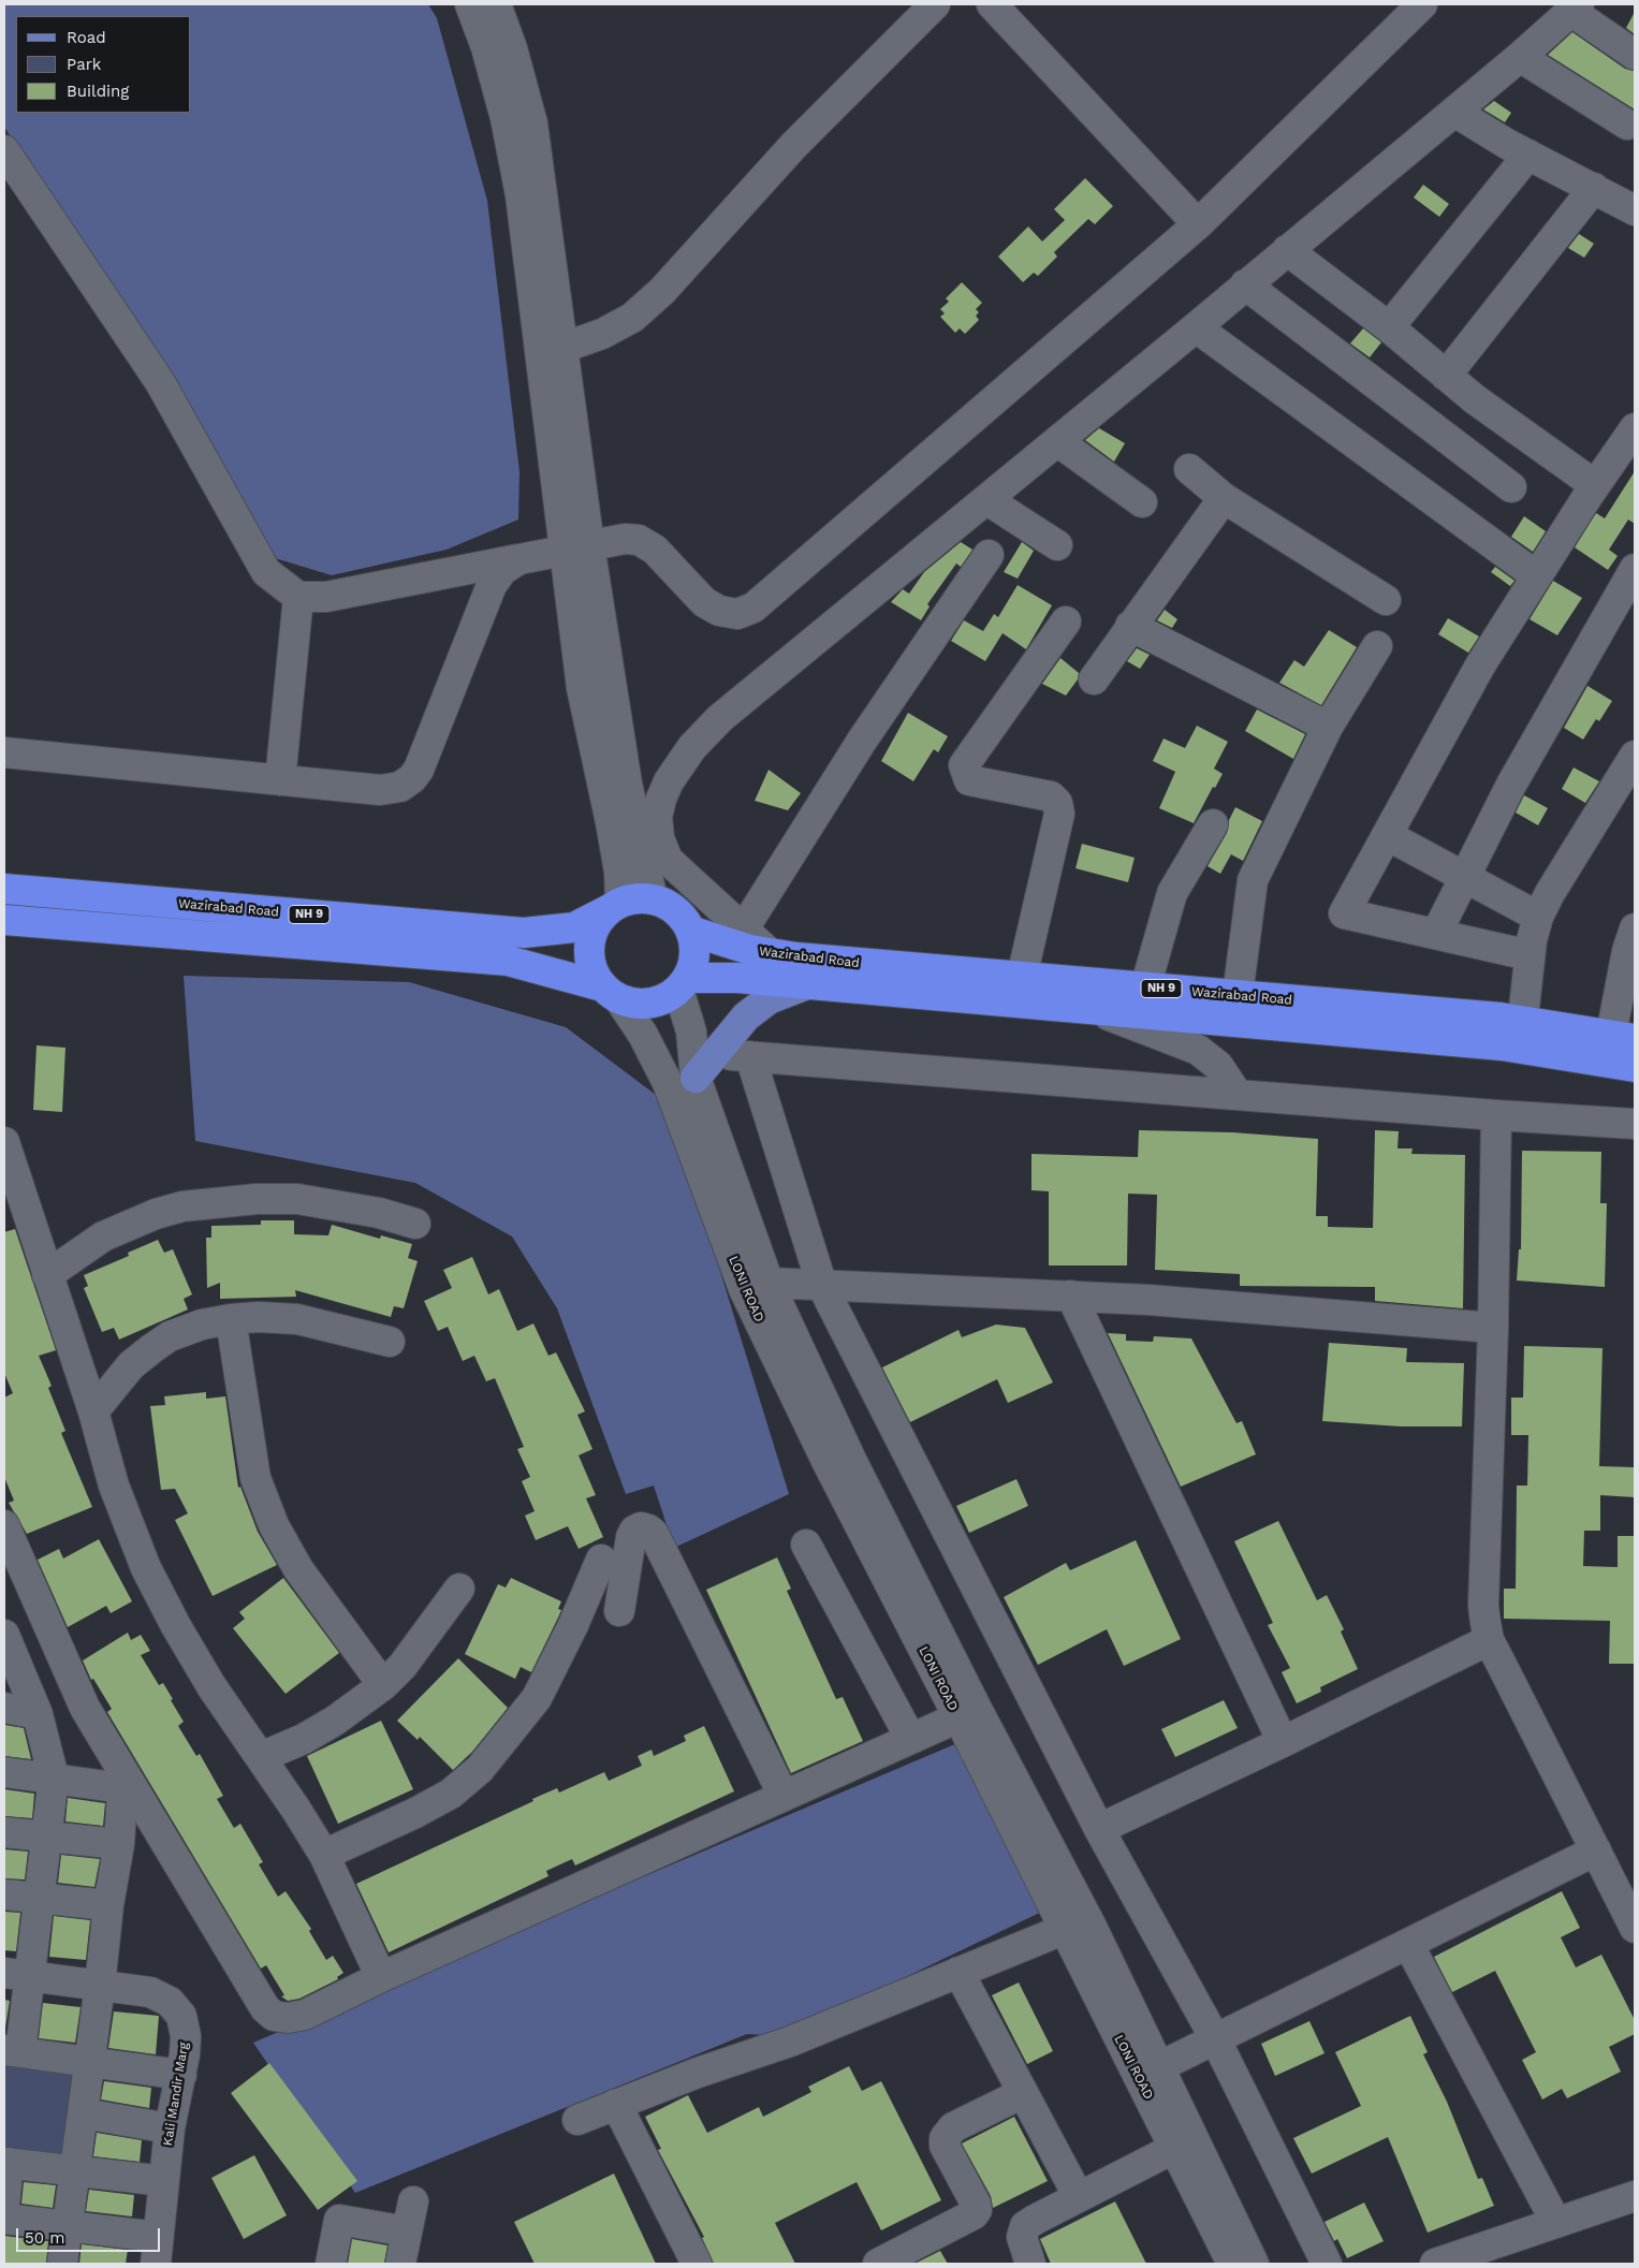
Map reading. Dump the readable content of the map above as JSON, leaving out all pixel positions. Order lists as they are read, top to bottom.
{
  "streets": {
    "highway": ["Wazirabad Road", "NH 9"],
    "street": ["LONI ROAD", "Kali Mandir Marg"]
  },
  "crossings": [
    ["Wazirabad Road", "NH 9"]
  ],
  "legend": ["Road", "Park", "Building"],
  "scale_bar": "50 m"
}
